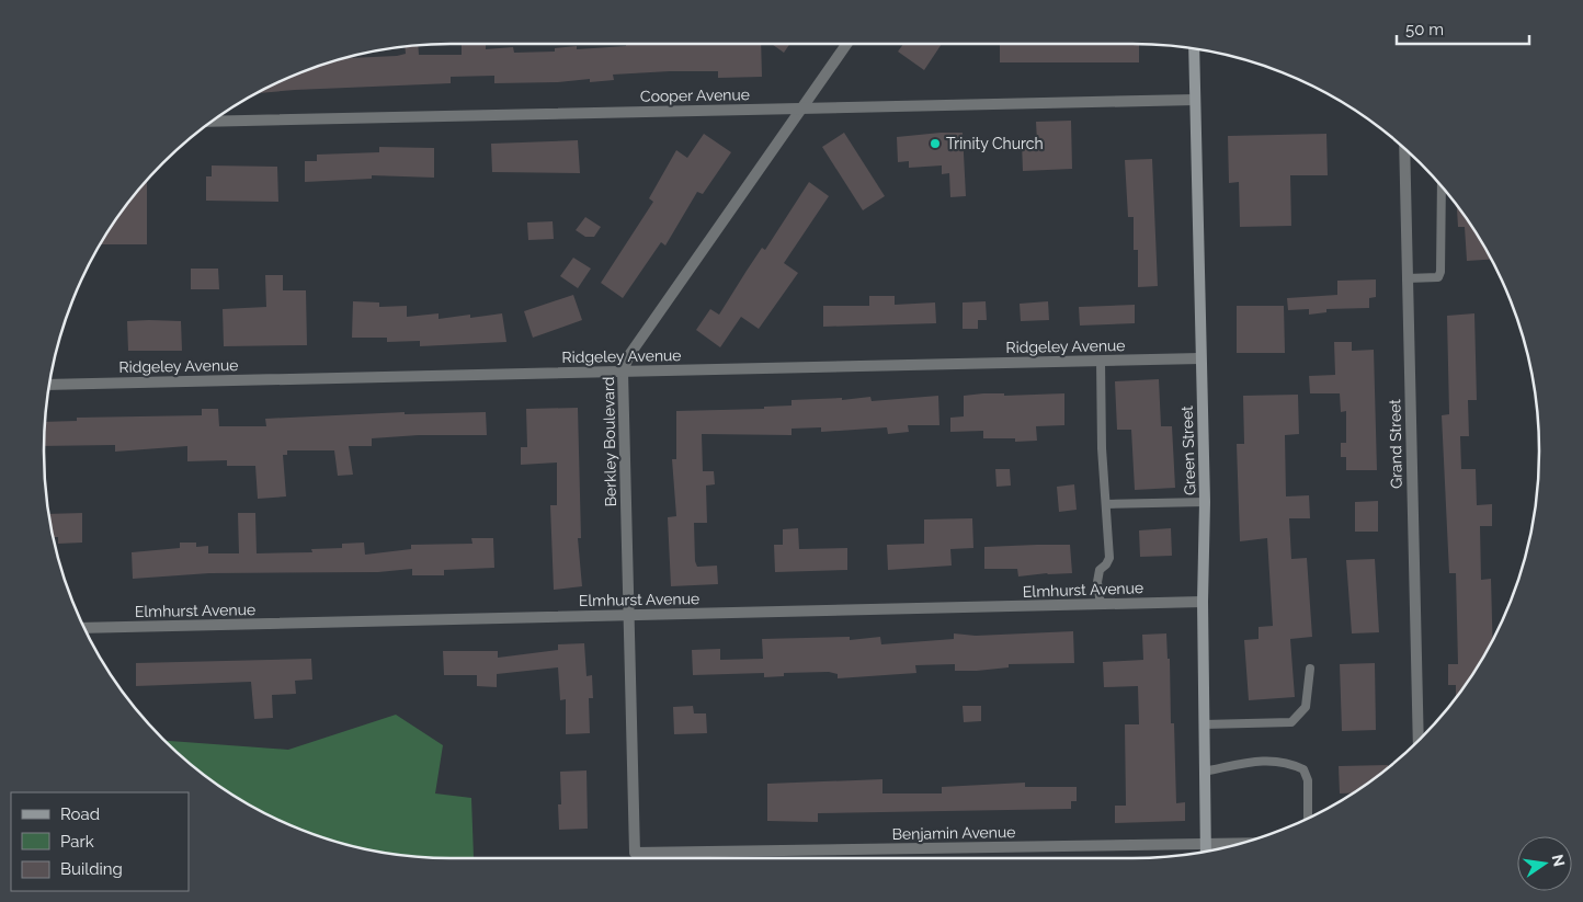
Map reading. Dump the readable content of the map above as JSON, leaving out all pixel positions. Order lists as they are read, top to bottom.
{
  "streets": {
    "street": [
      "Cooper Avenue",
      "Ridgeley Avenue",
      "Berkley Boulevard",
      "Grand Street",
      "Green Street",
      "Elmhurst Avenue",
      "Benjamin Avenue"
    ]
  },
  "crossings": [
    ["Cooper Avenue", "Berkley Boulevard"],
    ["Cooper Avenue", "Green Street"],
    ["Ridgeley Avenue", "Berkley Boulevard"],
    ["Ridgeley Avenue", "Green Street"],
    ["Berkley Boulevard", "Elmhurst Avenue"],
    ["Berkley Boulevard", "Benjamin Avenue"],
    ["Green Street", "Elmhurst Avenue"],
    ["Green Street", "Benjamin Avenue"]
  ],
  "places": ["Trinity Church"],
  "legend": ["Road", "Park", "Building"],
  "scale_bar": "50 m",
  "north": "right"
}
